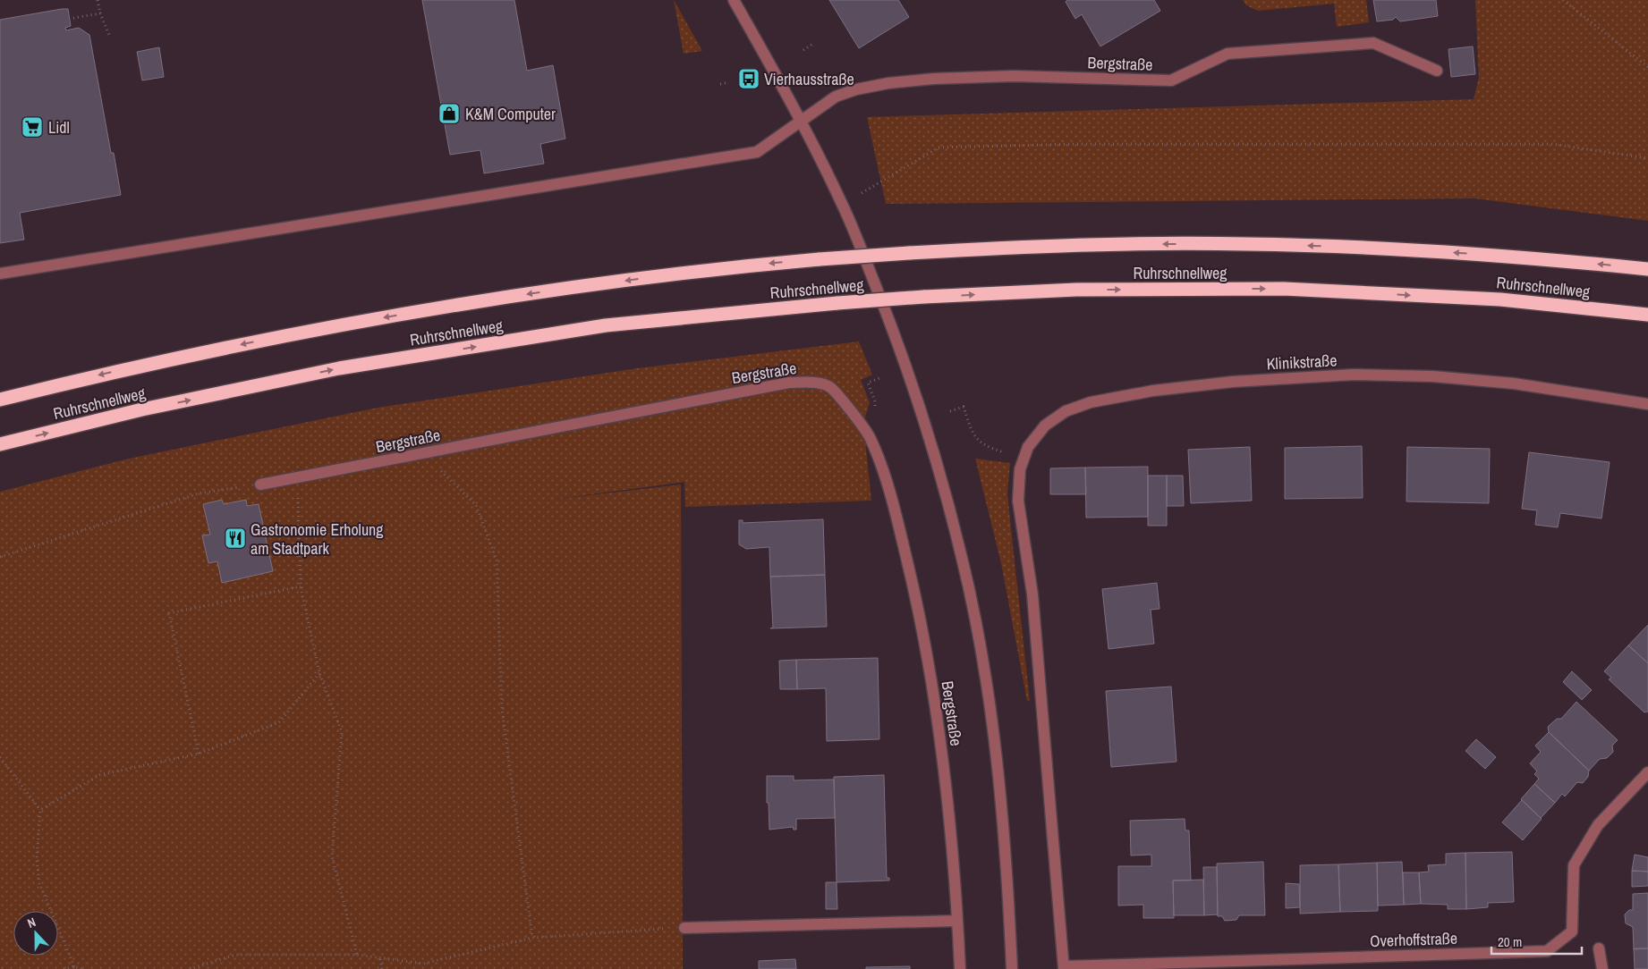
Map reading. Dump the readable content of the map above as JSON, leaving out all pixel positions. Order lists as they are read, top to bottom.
{
  "streets": {
    "highway": ["Ruhrschnellweg"],
    "street": ["Bergstraße", "Klinikstraße", "Overhoffstraße"]
  },
  "crossings": [
    ["Klinikstraße", "Overhoffstraße"]
  ],
  "places": {
    "bus stop": ["Vierhausstraße"],
    "shop": ["K&M Computer"],
    "supermarket": ["Lidl"],
    "restaurant": ["Gastronomie Erholung am Stadtpark"]
  },
  "scale_bar": "20 m",
  "north": "top"
}
